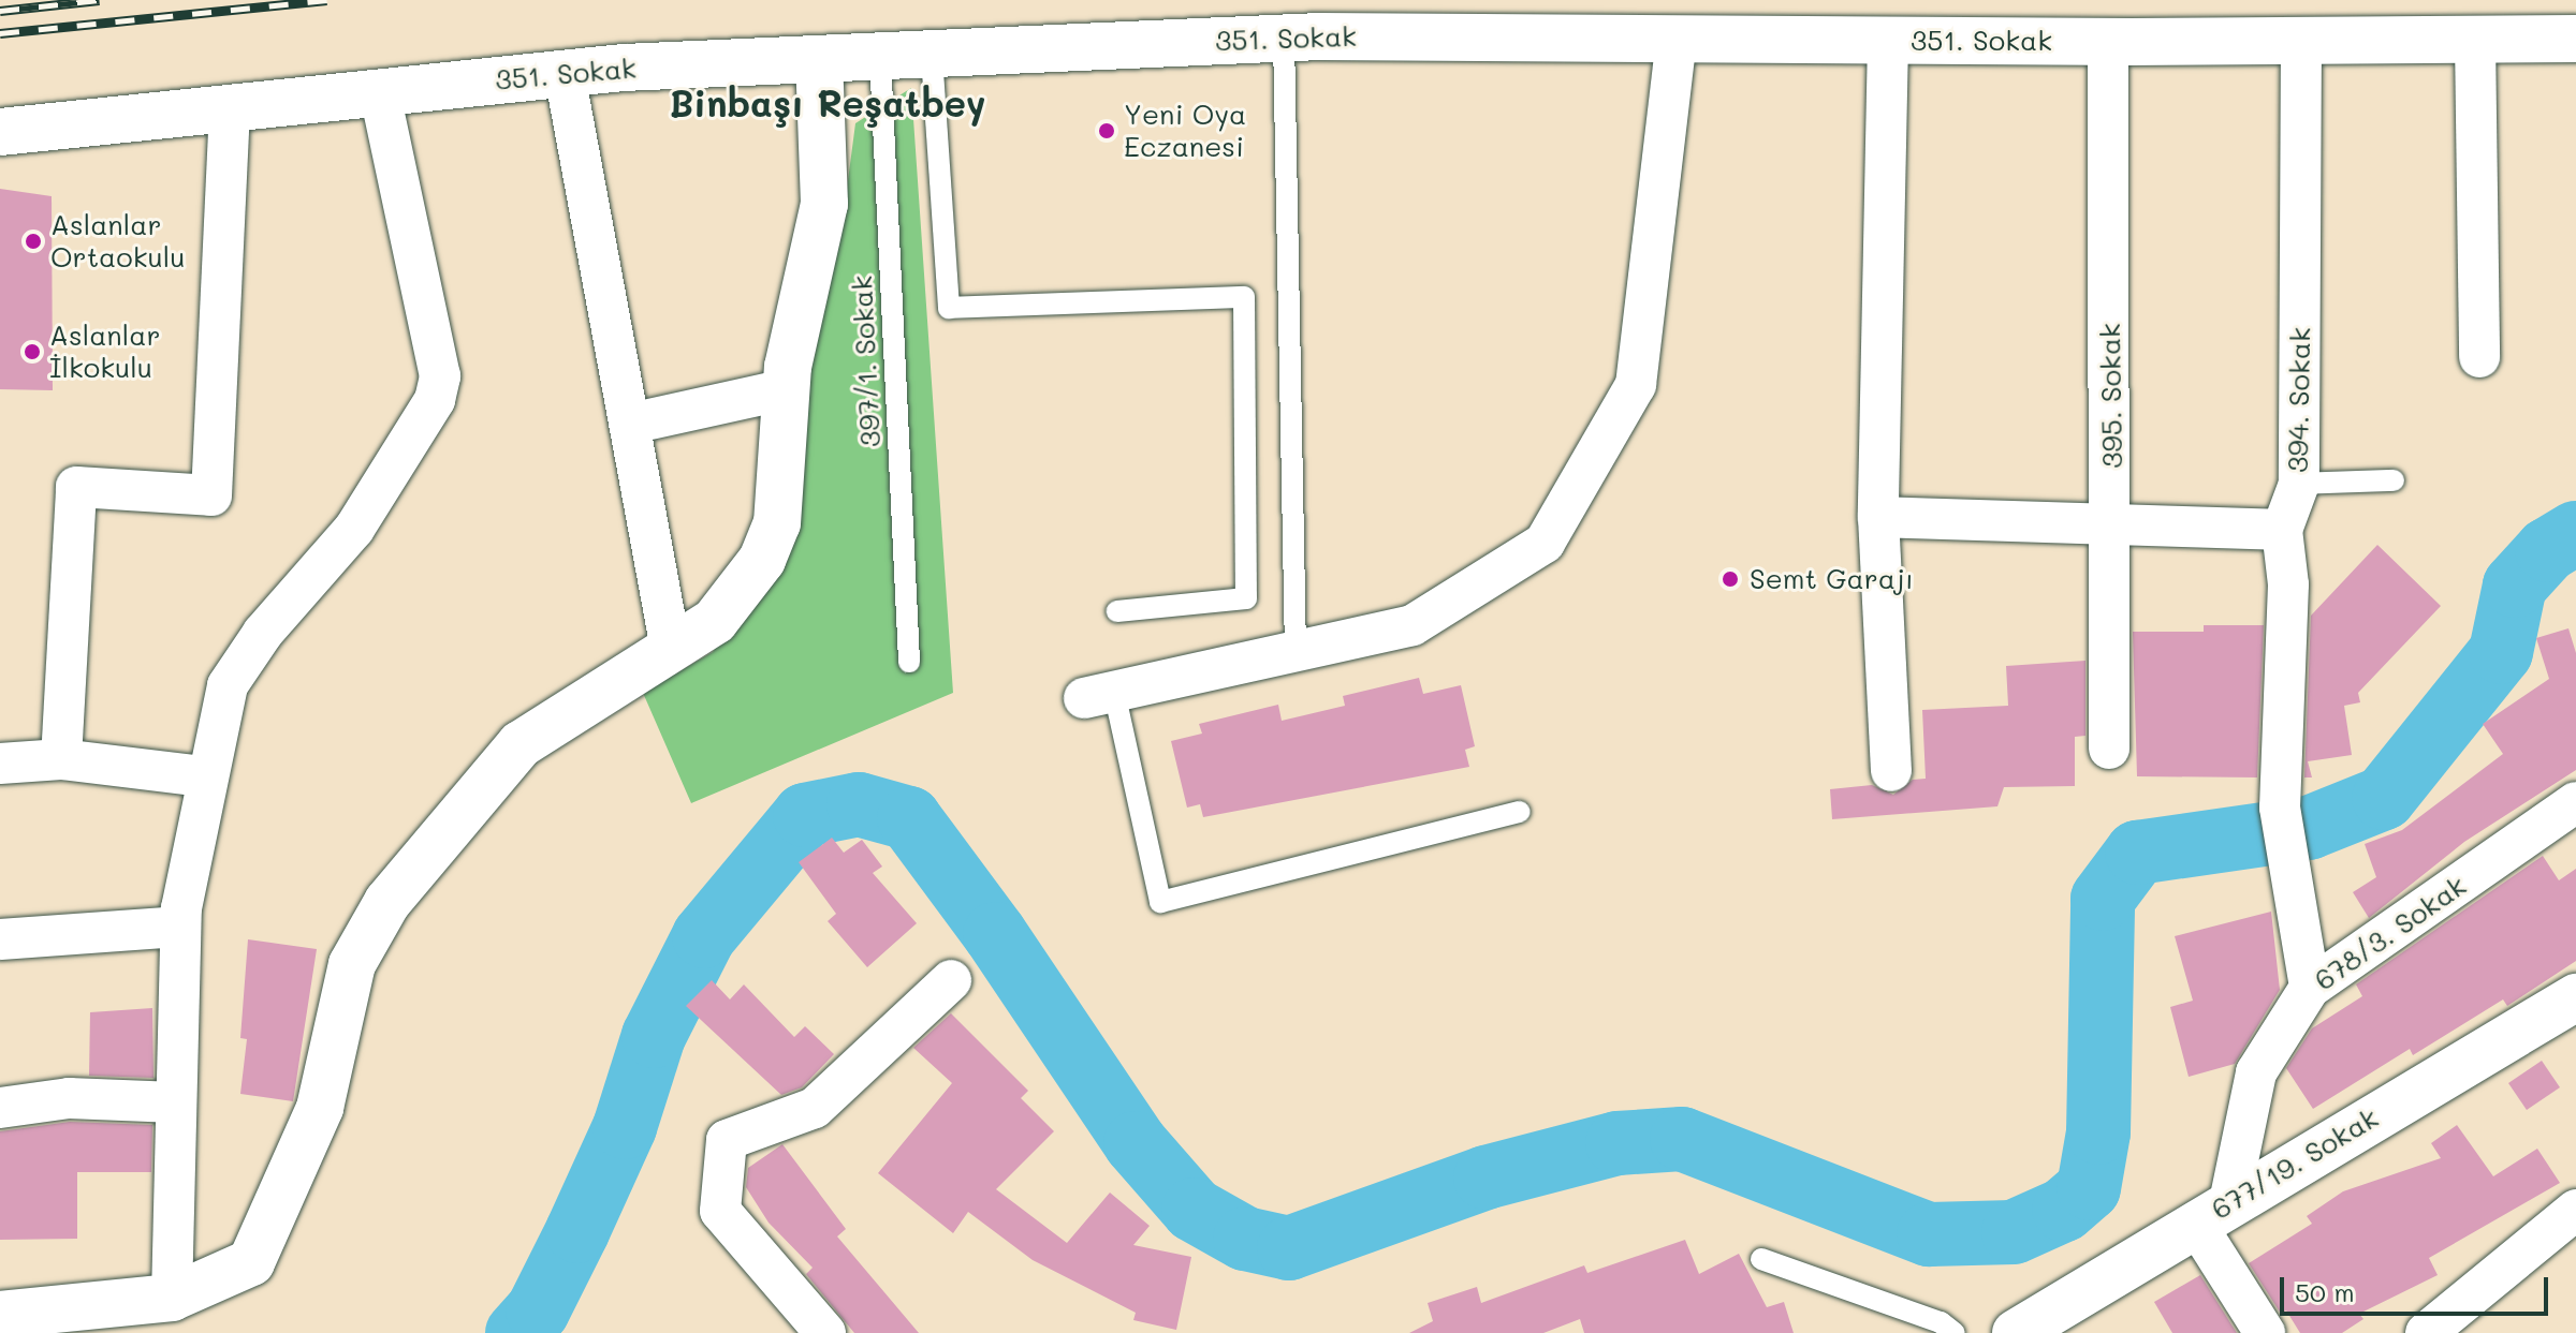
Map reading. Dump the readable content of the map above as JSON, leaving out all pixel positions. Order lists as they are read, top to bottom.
{
  "streets": {
    "street": [
      "351. Sokak",
      "395. Sokak",
      "394. Sokak",
      "678/3. Sokak",
      "677/19. Sokak"
    ],
    "lane": ["397/1. Sokak"]
  },
  "crossings": [
    ["351. Sokak", "397/1. Sokak"],
    ["351. Sokak", "395. Sokak"],
    ["351. Sokak", "394. Sokak"],
    ["394. Sokak", "678/3. Sokak"],
    ["678/3. Sokak", "677/19. Sokak"]
  ],
  "districts": ["Binbaşı Reşatbey"],
  "places": [
    "Yeni Oya Eczanesi",
    "Aslanlar Ortaokulu",
    "Aslanlar İlkokulu",
    "Semt Garajı"
  ],
  "scale_bar": "50 m"
}
